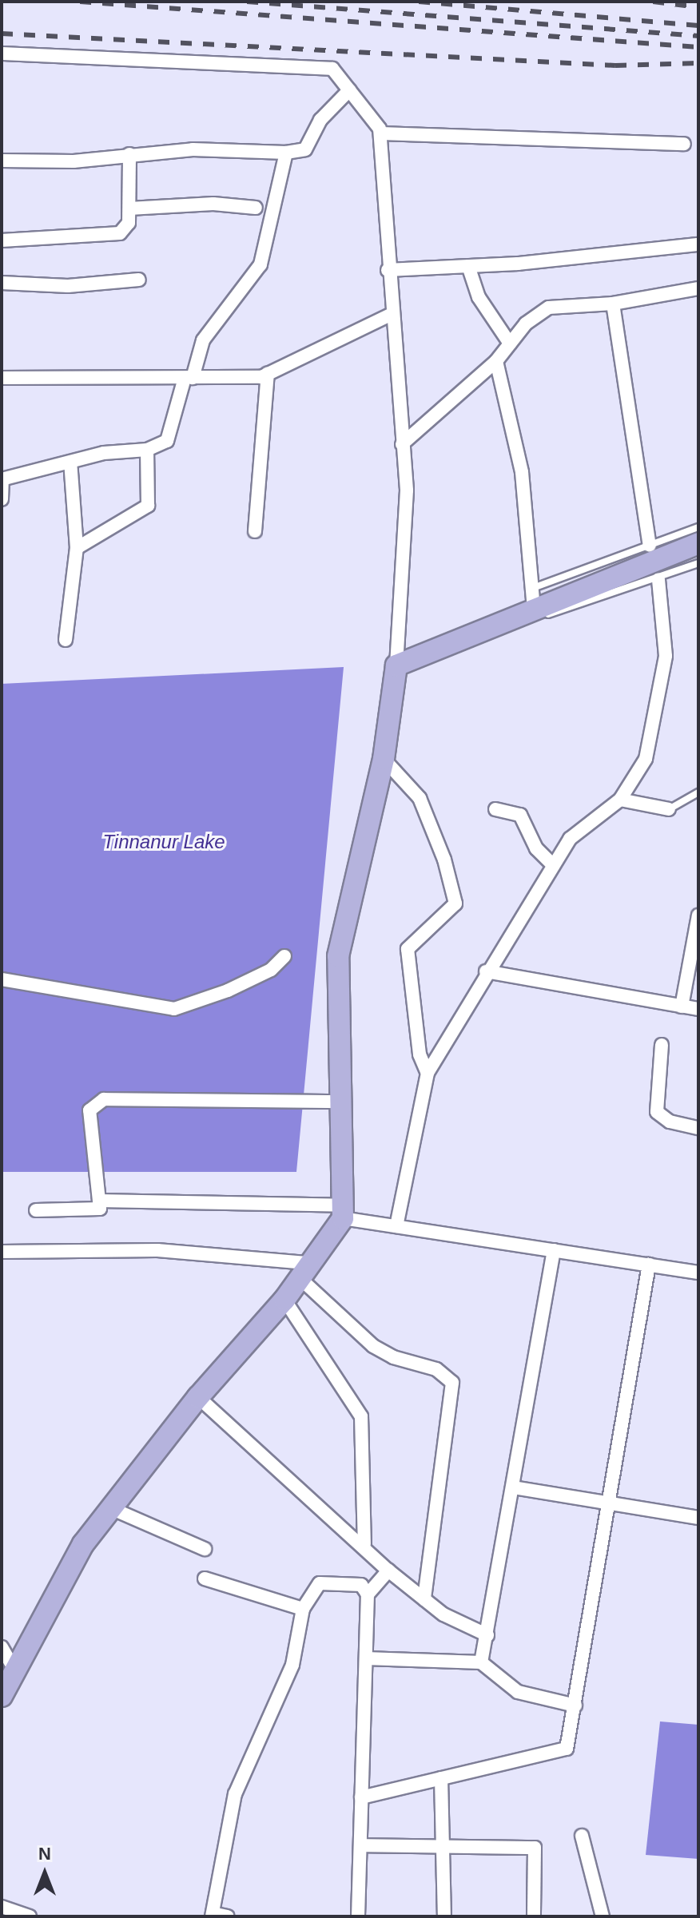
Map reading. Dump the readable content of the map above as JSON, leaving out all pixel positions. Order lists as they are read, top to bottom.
{
  "water": ["Tinnanur Lake"],
  "north": "top"
}
